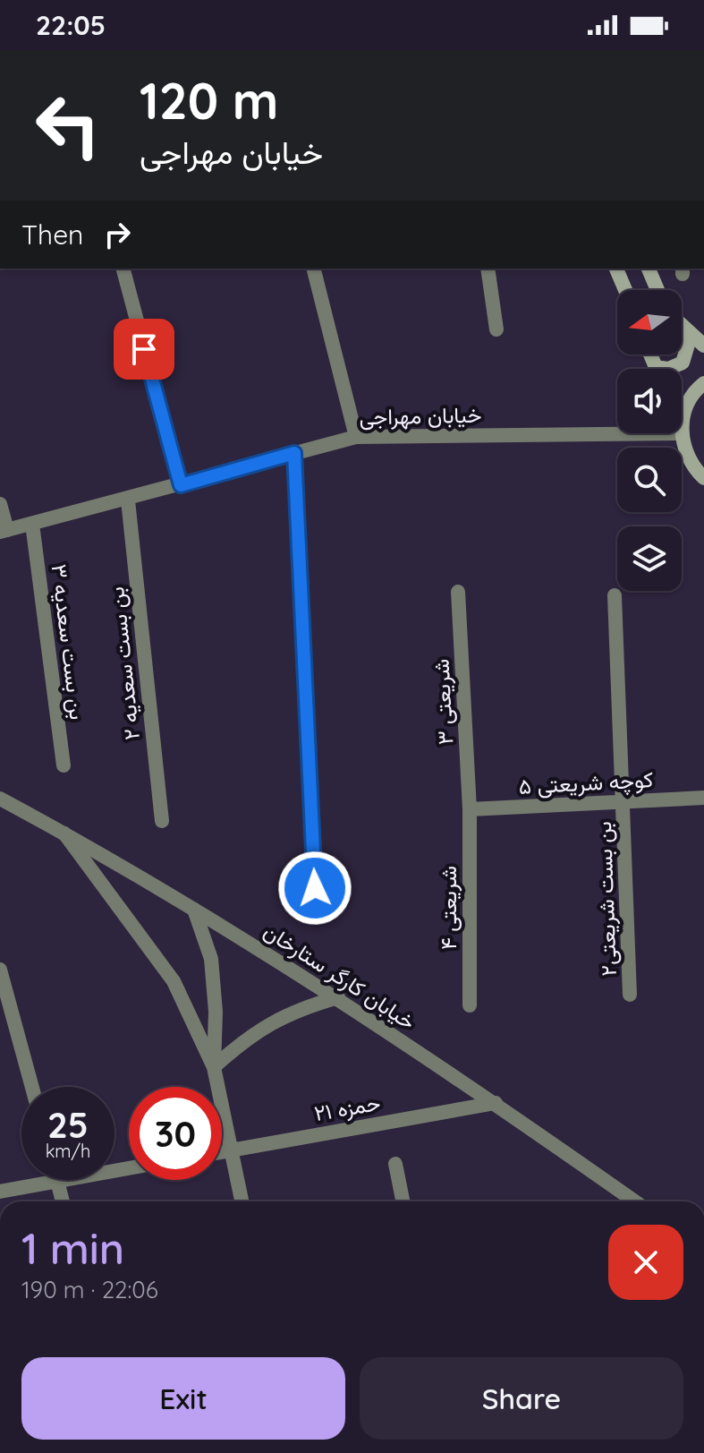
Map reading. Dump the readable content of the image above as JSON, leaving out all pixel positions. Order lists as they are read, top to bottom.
{
  "streets": {
    "street": [
      "خیابان مهراجی",
      "بن بست سعدیه ۳",
      "بن بست سعدیه ۲",
      "شریعتی ۳",
      "۵ کوچه شریعتی",
      "بن بست شریعتی۲",
      "شریعتی ۴",
      "خیابان کارگر ستارخان",
      "حمزه ۲۱"
    ]
  },
  "crossings": [
    ["خیابان مهراجی", "بن بست سعدیه ۳"],
    ["خیابان مهراجی", "بن بست سعدیه ۲"],
    ["شریعتی ۳", "۵ کوچه شریعتی"],
    ["شریعتی ۳", "شریعتی ۴"],
    ["۵ کوچه شریعتی", "بن بست شریعتی۲"],
    ["۵ کوچه شریعتی", "شریعتی ۴"],
    ["خیابان کارگر ستارخان", "حمزه ۲۱"]
  ],
  "north": "left",
  "page": {
    "status": "22:05",
    "turn": ["120 m", "خیابان مهراجی"],
    "then": "Then",
    "speed": "25 km/h",
    "limit": "30",
    "heading": ["1 min", "190 m · 22:06"],
    "buttons": ["Exit", "Share"]
  }
}
